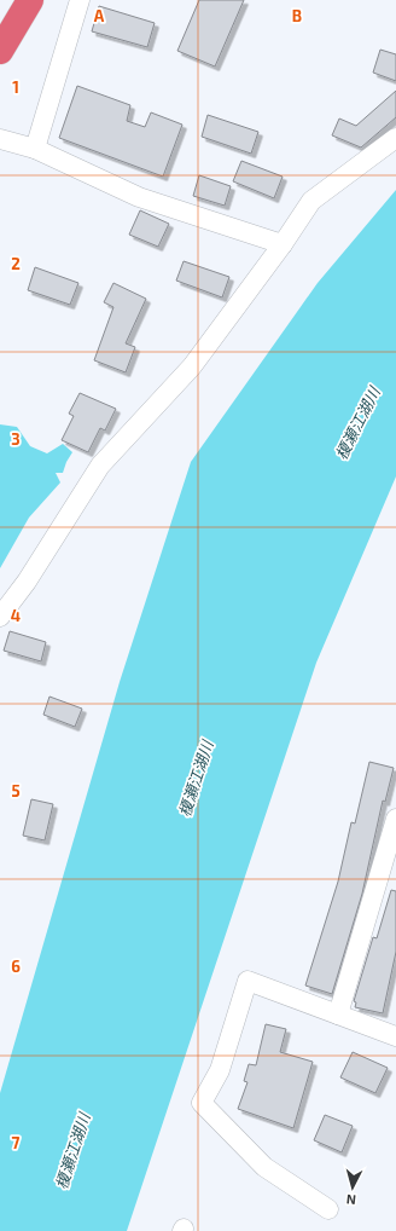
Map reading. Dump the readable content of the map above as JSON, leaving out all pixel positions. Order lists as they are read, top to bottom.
{
  "water": ["榎瀬江湖川"],
  "north": "bottom",
  "grid": {
    "columns": ["A", "B"],
    "rows": [
      "1",
      "2",
      "3",
      "4",
      "5",
      "6",
      "7"
    ]
  }
}
